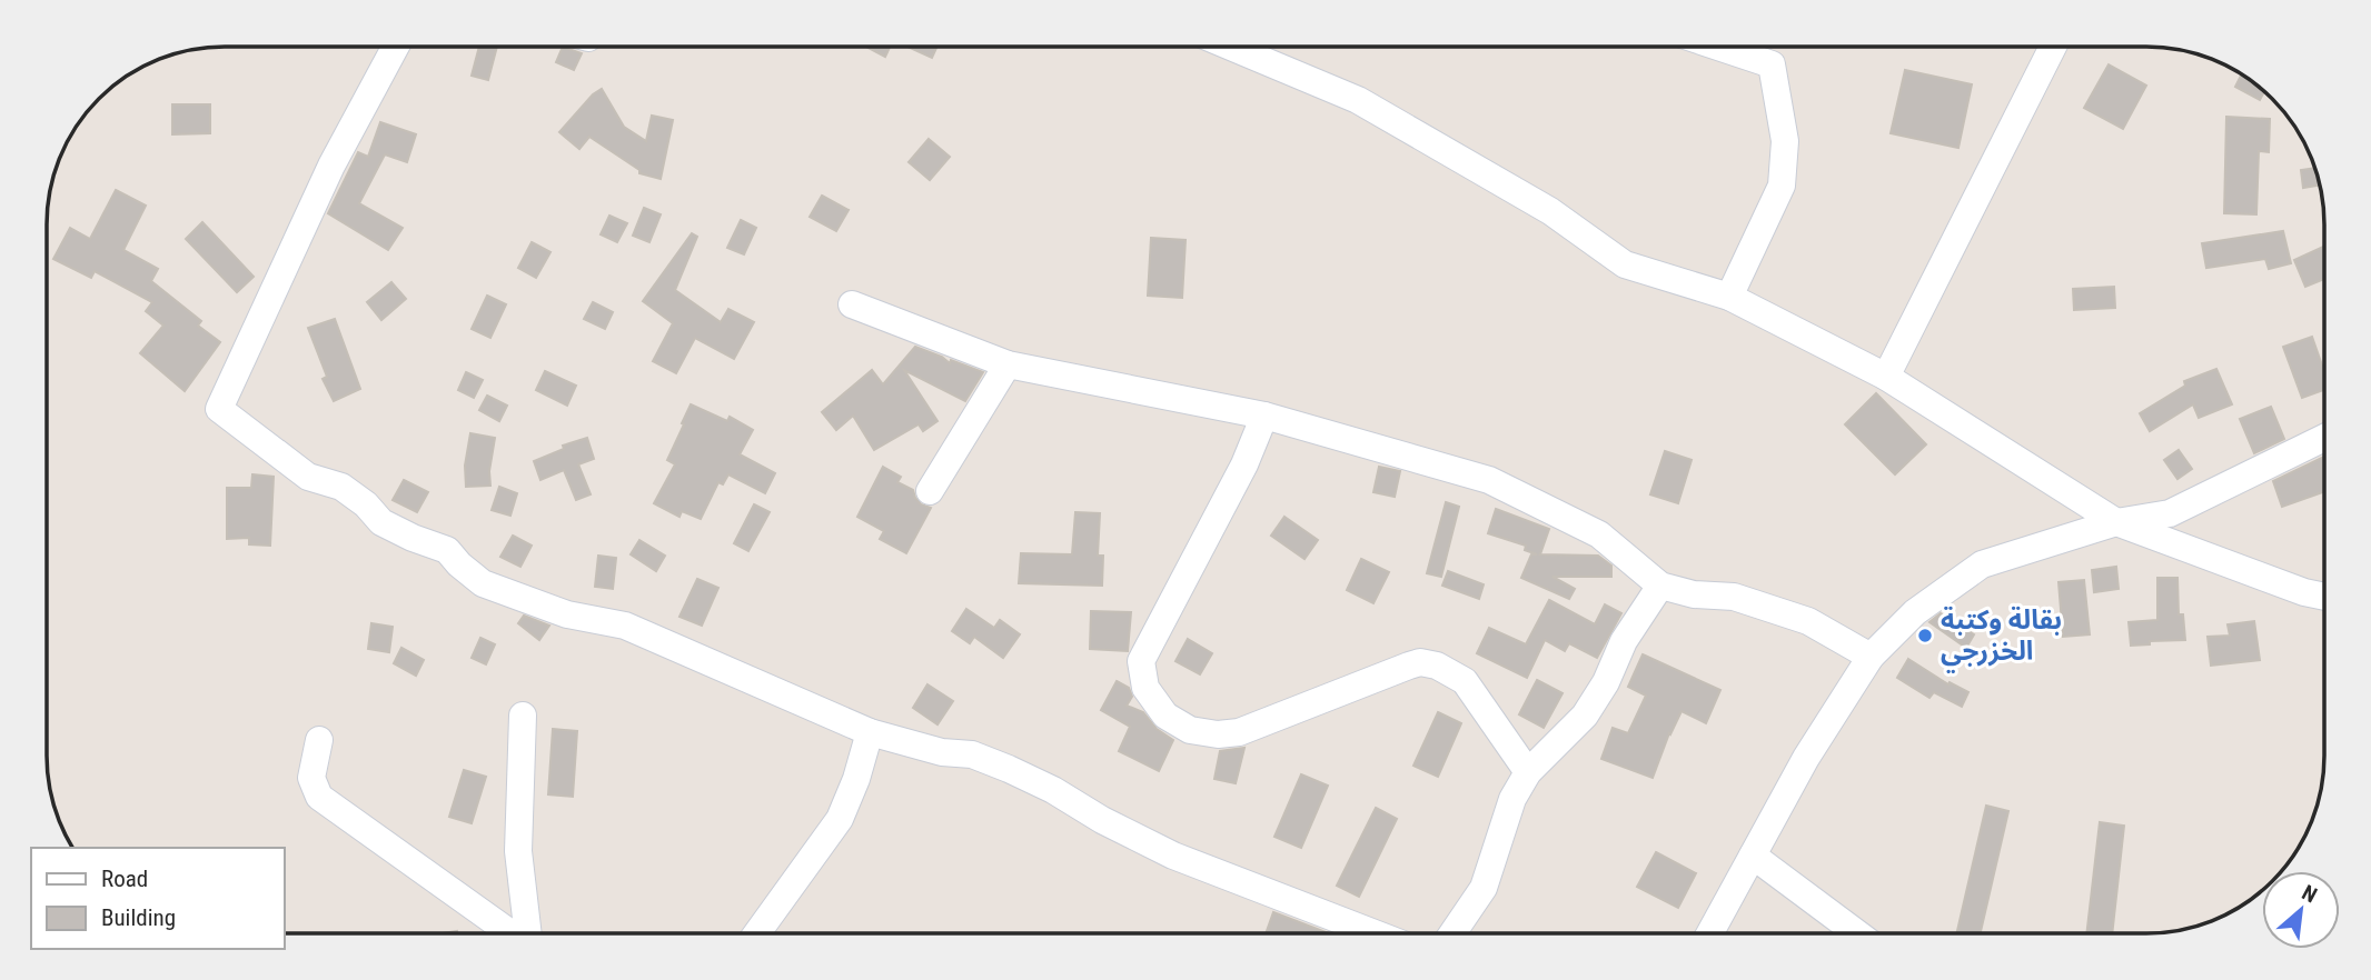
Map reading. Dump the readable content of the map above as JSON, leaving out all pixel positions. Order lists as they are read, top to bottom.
{
  "places": ["بقالة وكتبة الخزرجي"],
  "legend": ["Road", "Building"],
  "north": "top right"
}
